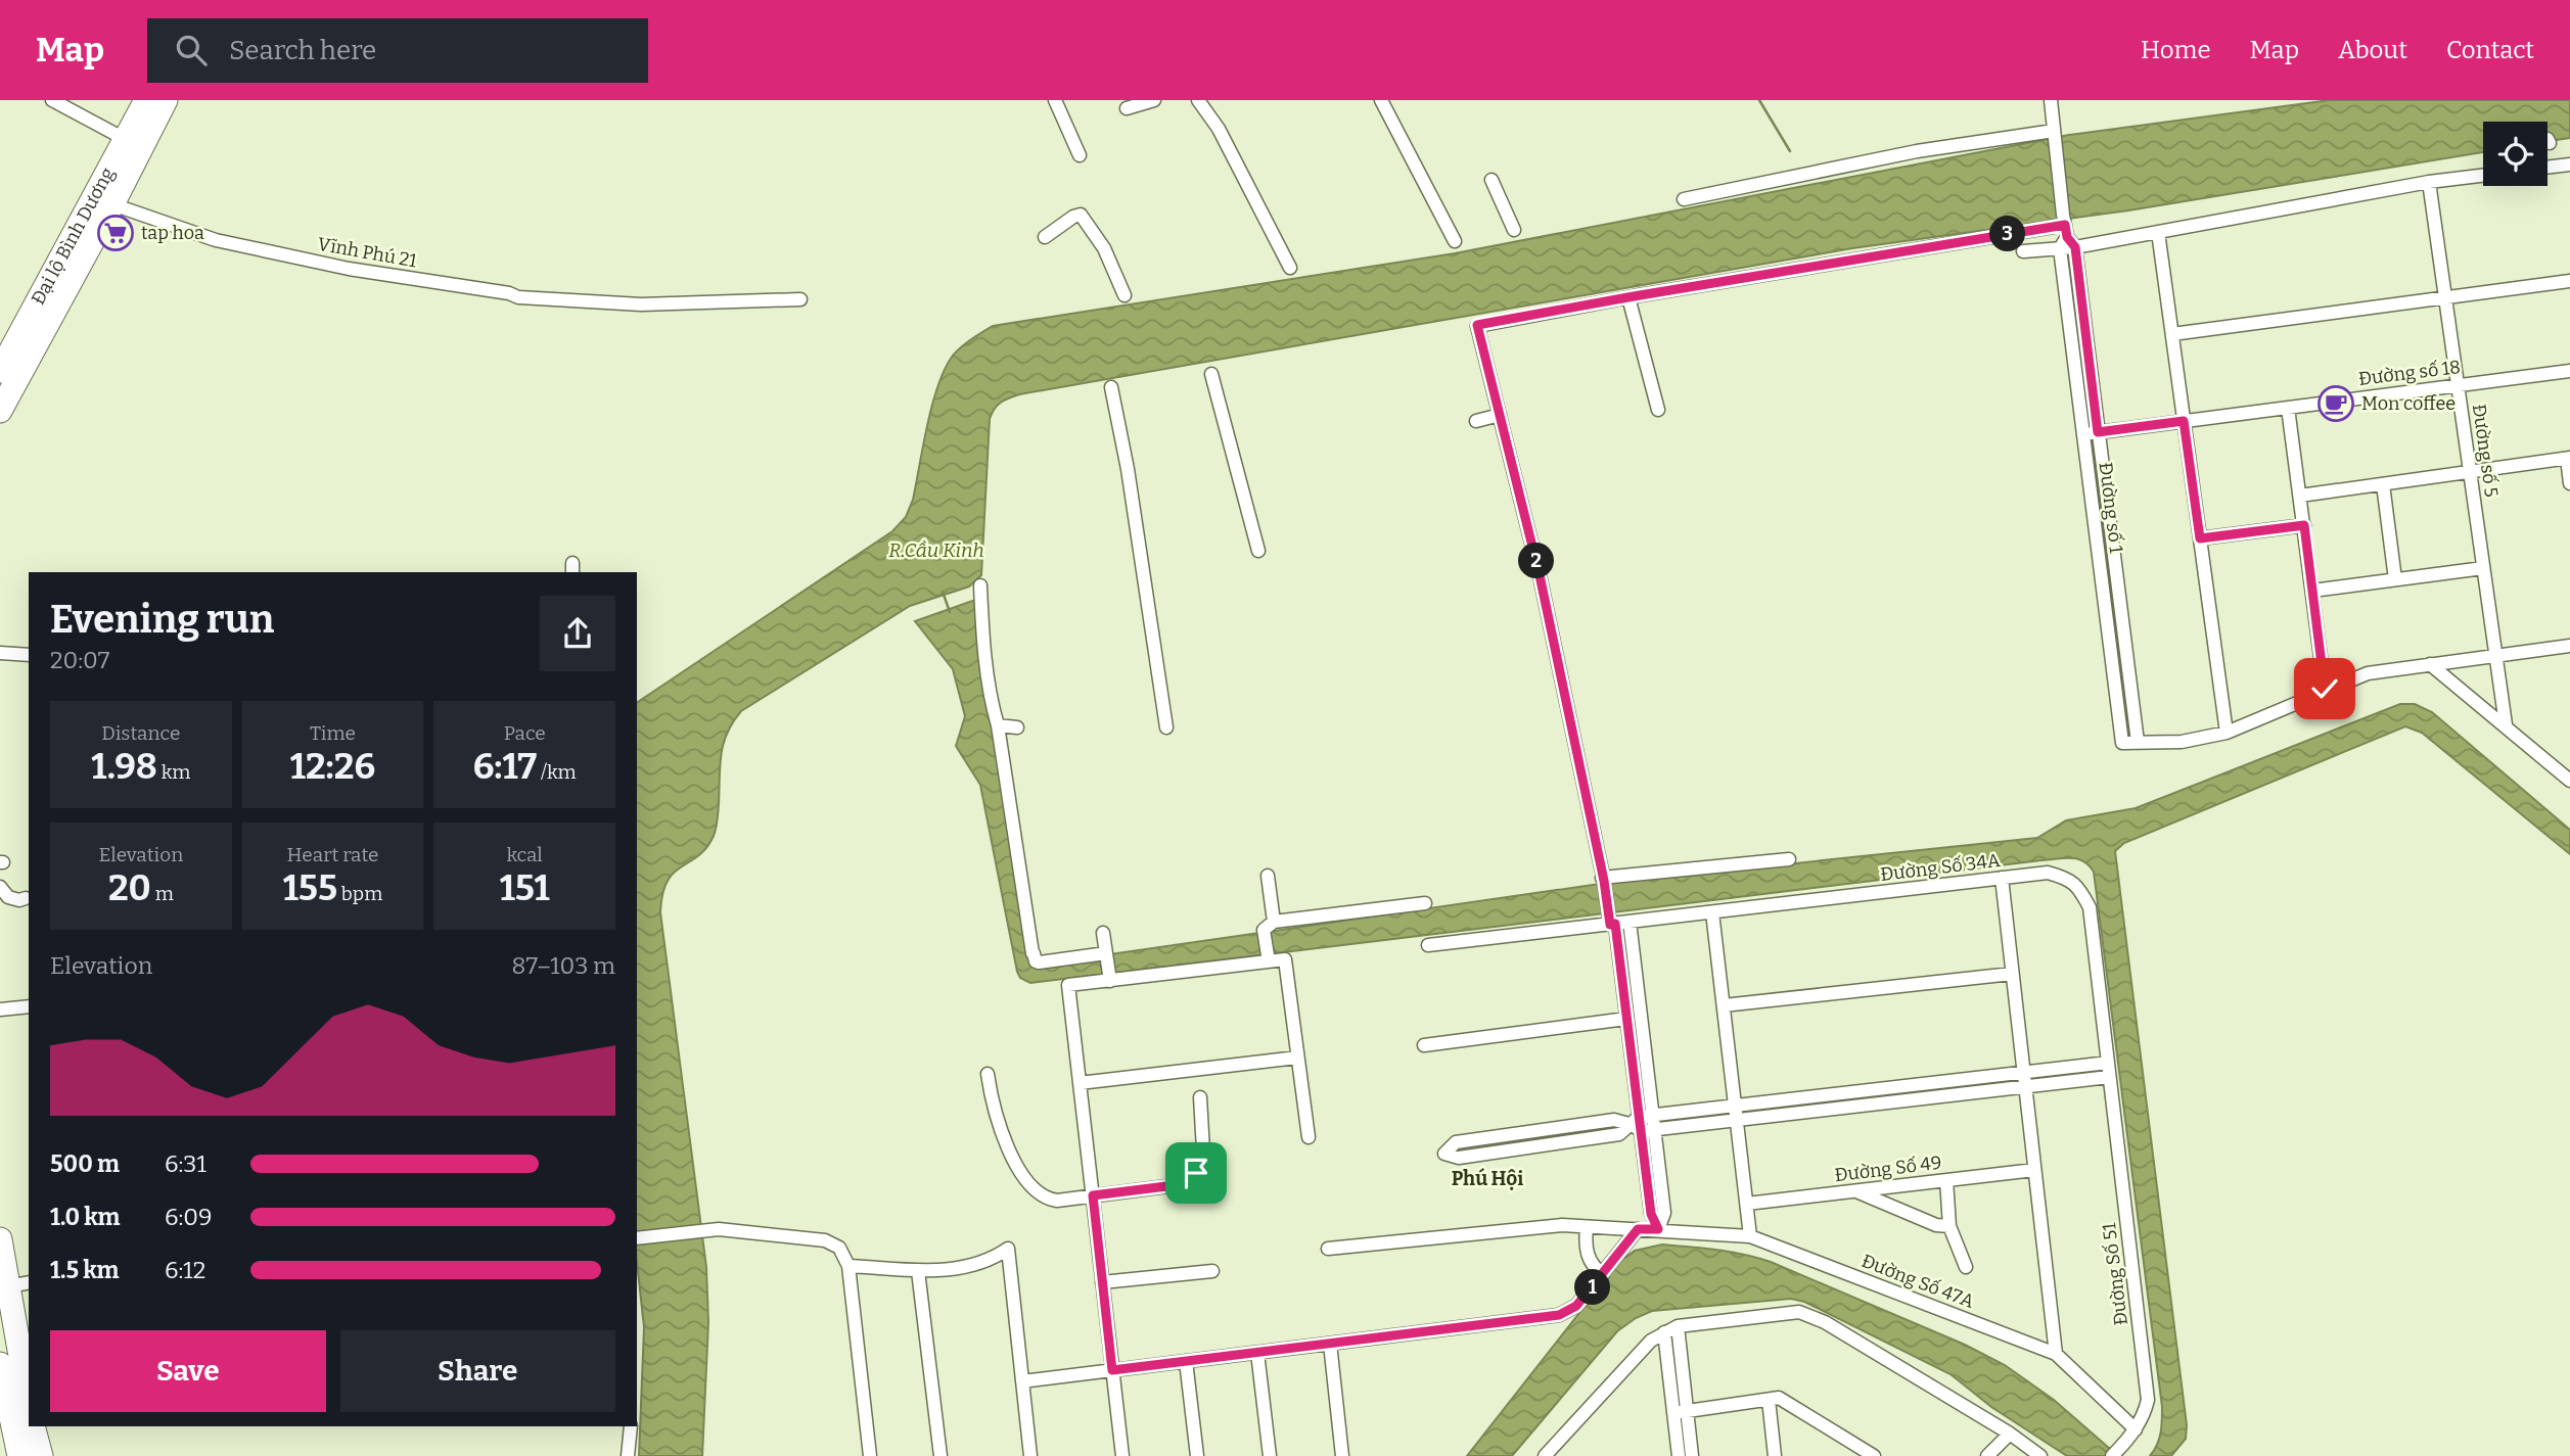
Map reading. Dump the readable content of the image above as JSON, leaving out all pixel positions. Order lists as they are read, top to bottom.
{
  "streets": {
    "highway": ["Đại lộ Bình Dương"],
    "street": [
      "Vĩnh Phú 21",
      "Đường số 18",
      "Đường số 5",
      "Đường số 1",
      "Đường Số 34A",
      "Đường Số 49",
      "Đường Số 51",
      "Đường Số 47A"
    ]
  },
  "crossings": [
    ["Đại lộ Bình Dương", "Vĩnh Phú 21"],
    ["Đường số 18", "Đường số 5"],
    ["Đường số 18", "Đường số 1"],
    ["Đường Số 34A", "Đường Số 51"],
    ["Đường Số 51", "Đường Số 47A"]
  ],
  "districts": ["Phú Hội"],
  "water": ["R.Cầu Kinh"],
  "places": {
    "supermarket": ["tap hoa"],
    "cafe": ["Mon coffee"]
  },
  "page": {
    "header": "Map",
    "search": "Search here",
    "nav": [
      "Home",
      "Map",
      "About",
      "Contact"
    ],
    "pins": ["3", "2", "1"],
    "heading": ["Evening run", "20:07"],
    "stats": [
      ["Distance", "1.98 km"],
      ["Time", "12:26"],
      ["Pace", "6:17 /km"],
      ["Elevation", "20 m"],
      ["Heart rate", "155 bpm"],
      ["kcal", "151"]
    ],
    "chart": ["Elevation", "87–103 m"],
    "list": [
      {
        "name": "500 m",
        "note": "6:31"
      },
      {
        "name": "1.0 km",
        "note": "6:09"
      },
      {
        "name": "1.5 km",
        "note": "6:12"
      }
    ],
    "buttons": ["Save", "Share"]
  }
}
